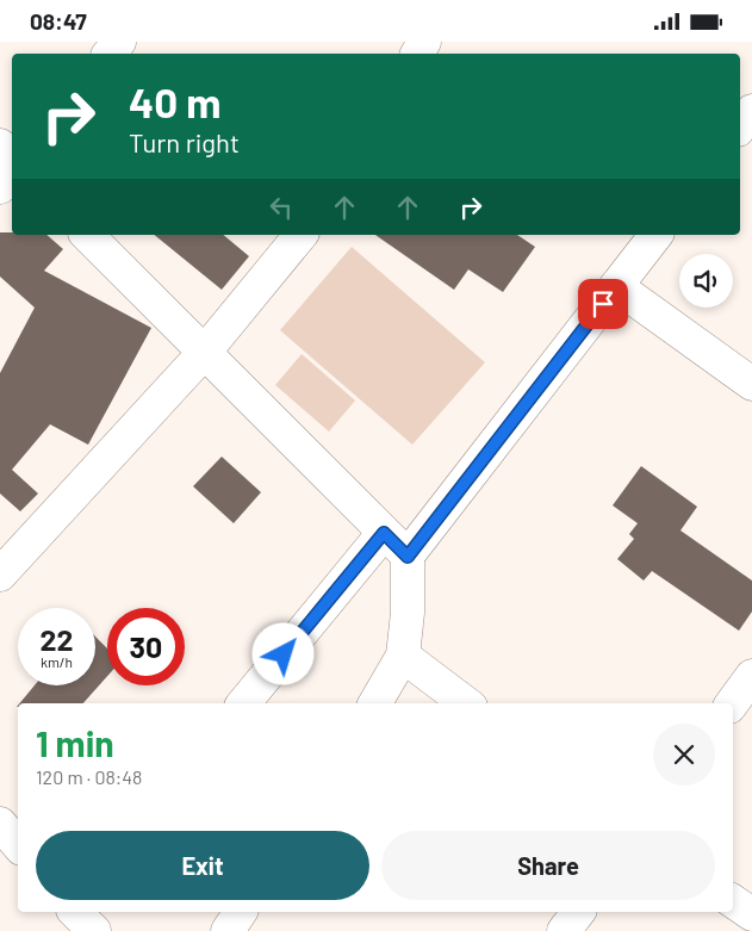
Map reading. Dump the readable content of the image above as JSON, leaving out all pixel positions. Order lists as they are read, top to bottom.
{
  "page": {
    "status": "08:47",
    "turn": ["40 m", "Turn right"],
    "speed": "22 km/h",
    "limit": "30",
    "heading": ["1 min", "120 m · 08:48"],
    "buttons": ["Exit", "Share"]
  }
}
